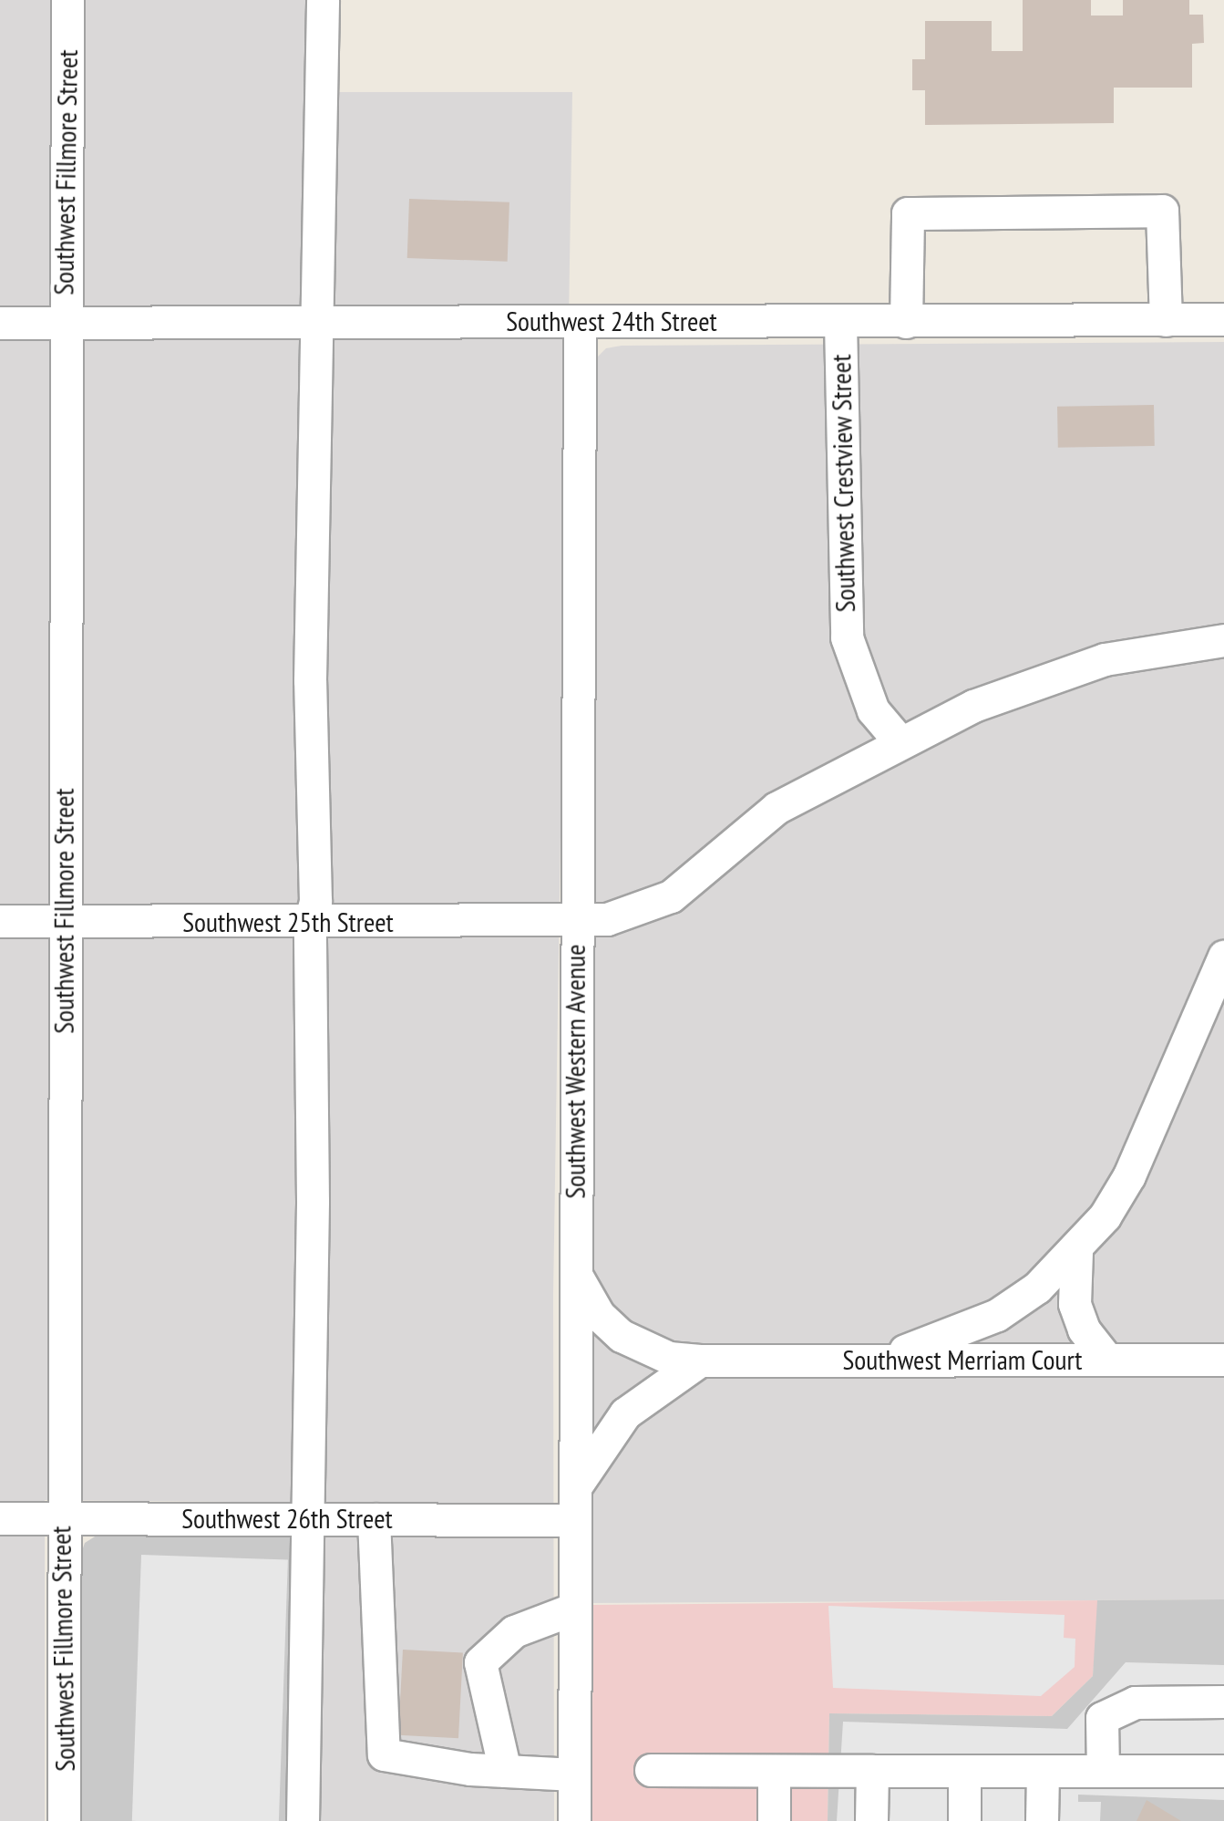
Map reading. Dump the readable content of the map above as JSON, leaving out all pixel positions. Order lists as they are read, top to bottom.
{
  "streets": {
    "street": [
      "Southwest Fillmore Street",
      "Southwest 24th Street",
      "Southwest Crestview Street",
      "Southwest 25th Street",
      "Southwest Western Avenue",
      "Southwest Merriam Court",
      "Southwest 26th Street"
    ]
  },
  "crossings": [
    ["Southwest Fillmore Street", "Southwest 24th Street"],
    ["Southwest Fillmore Street", "Southwest 25th Street"],
    ["Southwest Fillmore Street", "Southwest 26th Street"],
    ["Southwest 24th Street", "Southwest Crestview Street"],
    ["Southwest 24th Street", "Southwest Western Avenue"],
    ["Southwest Crestview Street", "Southwest 25th Street"],
    ["Southwest 25th Street", "Southwest Western Avenue"],
    ["Southwest Western Avenue", "Southwest Merriam Court"],
    ["Southwest Western Avenue", "Southwest 26th Street"]
  ]
}
